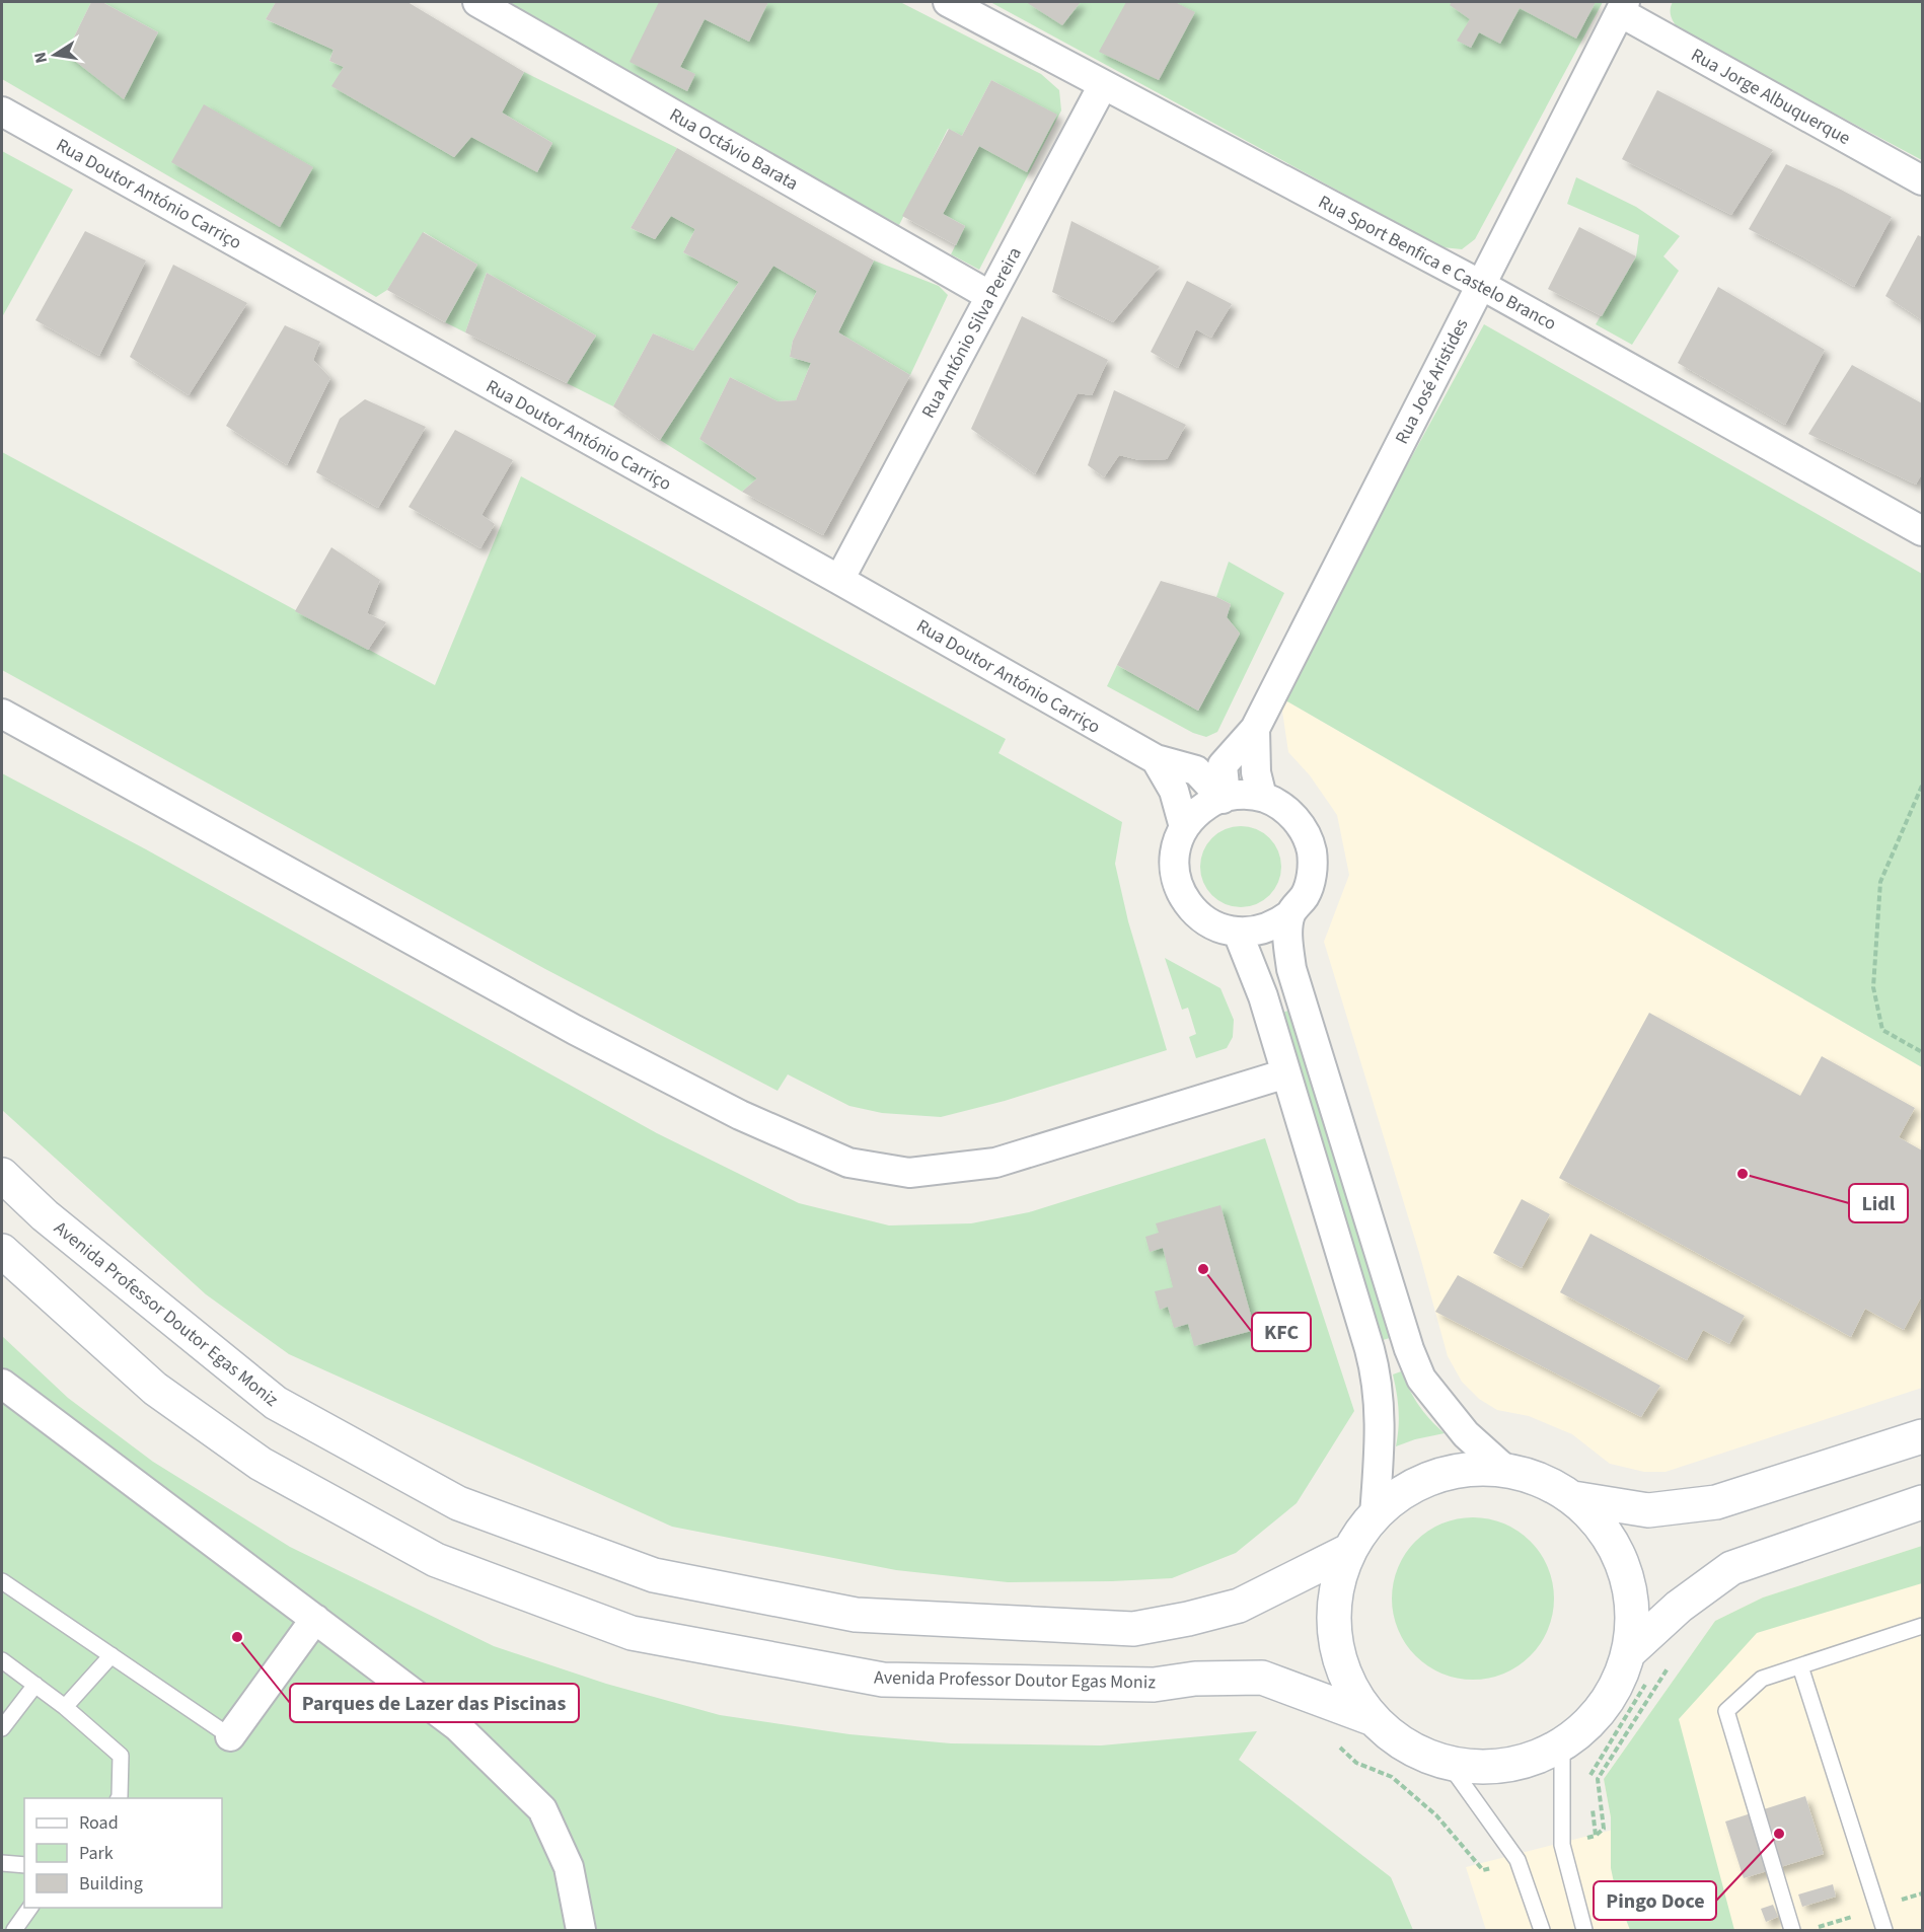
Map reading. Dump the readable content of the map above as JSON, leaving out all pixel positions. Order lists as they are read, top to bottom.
{
  "streets": {
    "main road": ["Avenida Professor Doutor Egas Moniz"],
    "street": [
      "Rua Jorge Albuquerque",
      "Rua Octávio Barata",
      "Rua Doutor António Carriço",
      "Rua Sport Benfica e Castelo Branco",
      "Rua António Silva Pereira",
      "Rua José Aristides"
    ]
  },
  "crossings": [
    ["Rua Jorge Albuquerque", "Rua José Aristides"],
    ["Rua Octávio Barata", "Rua António Silva Pereira"],
    ["Rua Doutor António Carriço", "Rua António Silva Pereira"],
    ["Rua Doutor António Carriço", "Rua José Aristides"],
    ["Rua Sport Benfica e Castelo Branco", "Rua António Silva Pereira"],
    ["Rua Sport Benfica e Castelo Branco", "Rua José Aristides"]
  ],
  "places": [
    "Lidl",
    "KFC",
    "Parques de Lazer das Piscinas",
    "Pingo Doce"
  ],
  "legend": ["Road", "Park", "Building"],
  "north": "left"
}
